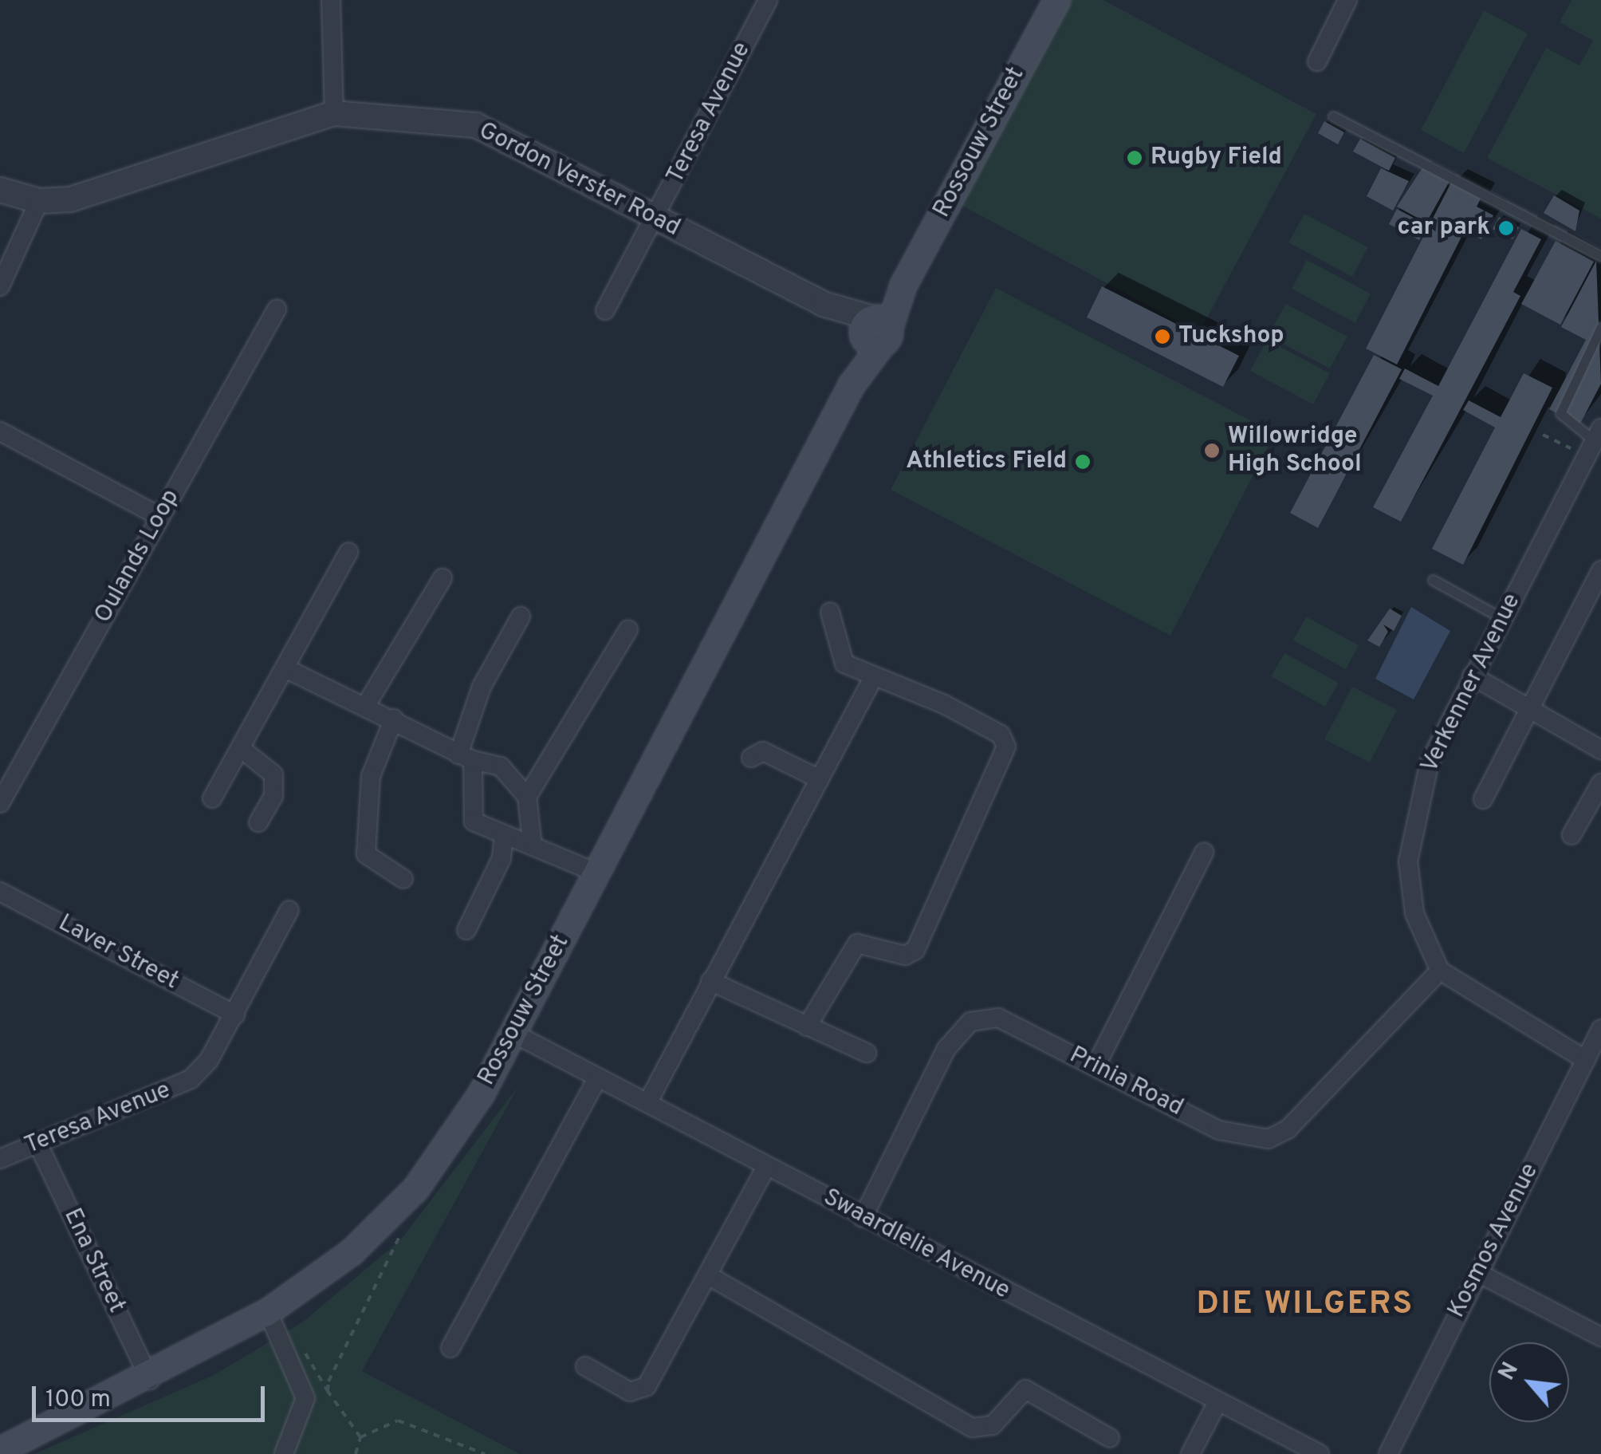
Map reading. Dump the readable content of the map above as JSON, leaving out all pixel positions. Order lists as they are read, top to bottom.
{
  "streets": {
    "main road": ["Rossouw Street"],
    "street": [
      "Teresa Avenue",
      "Gordon Verster Road",
      "Oulands Loop",
      "Verkenner Avenue",
      "Laver Street",
      "Prinia Road",
      "Kosmos Avenue",
      "Swaardlelie Avenue",
      "Ena Street"
    ]
  },
  "crossings": [
    ["Teresa Avenue", "Gordon Verster Road"],
    ["Teresa Avenue", "Laver Street"],
    ["Teresa Avenue", "Ena Street"],
    ["Rossouw Street", "Gordon Verster Road"],
    ["Rossouw Street", "Swaardlelie Avenue"],
    ["Rossouw Street", "Ena Street"],
    ["Verkenner Avenue", "Prinia Road"],
    ["Prinia Road", "Swaardlelie Avenue"]
  ],
  "districts": ["DIE WILGERS"],
  "places": [
    "Rugby Field",
    "car park",
    "Tuckshop",
    "Willowridge High School",
    "Athletics Field"
  ],
  "scale_bar": "100 m",
  "north": "top left"
}
